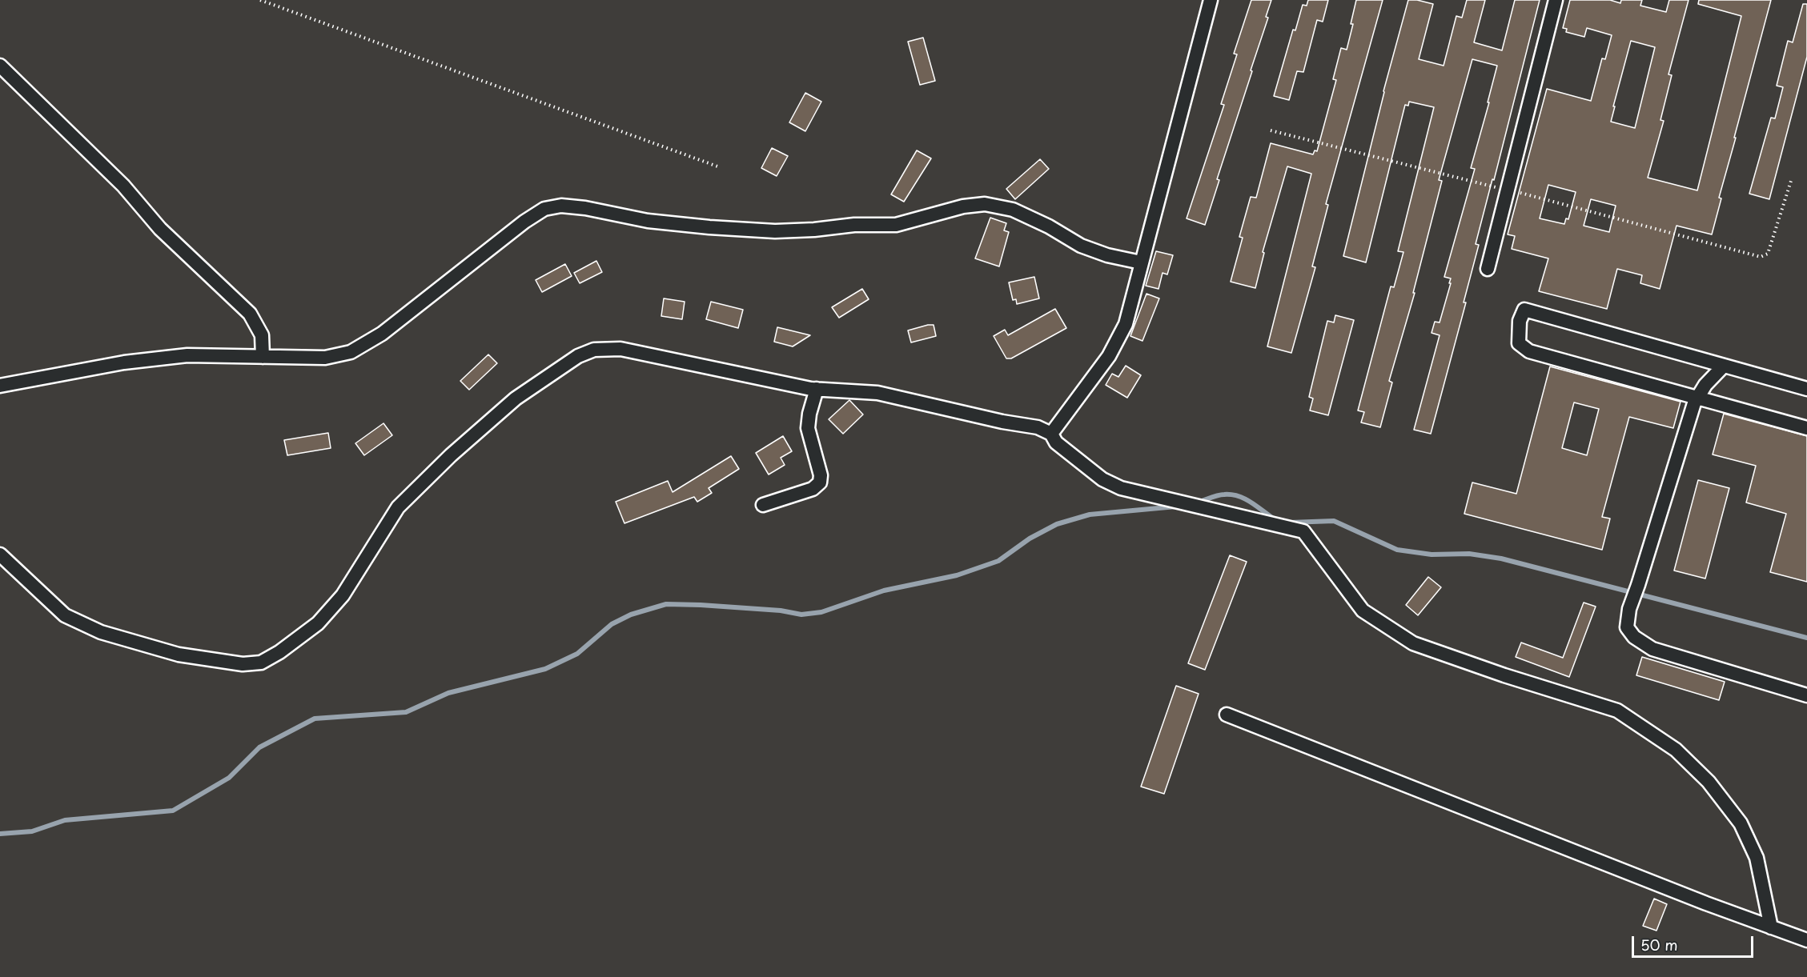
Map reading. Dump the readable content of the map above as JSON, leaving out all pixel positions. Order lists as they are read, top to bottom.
{
  "scale_bar": "50 m"
}
